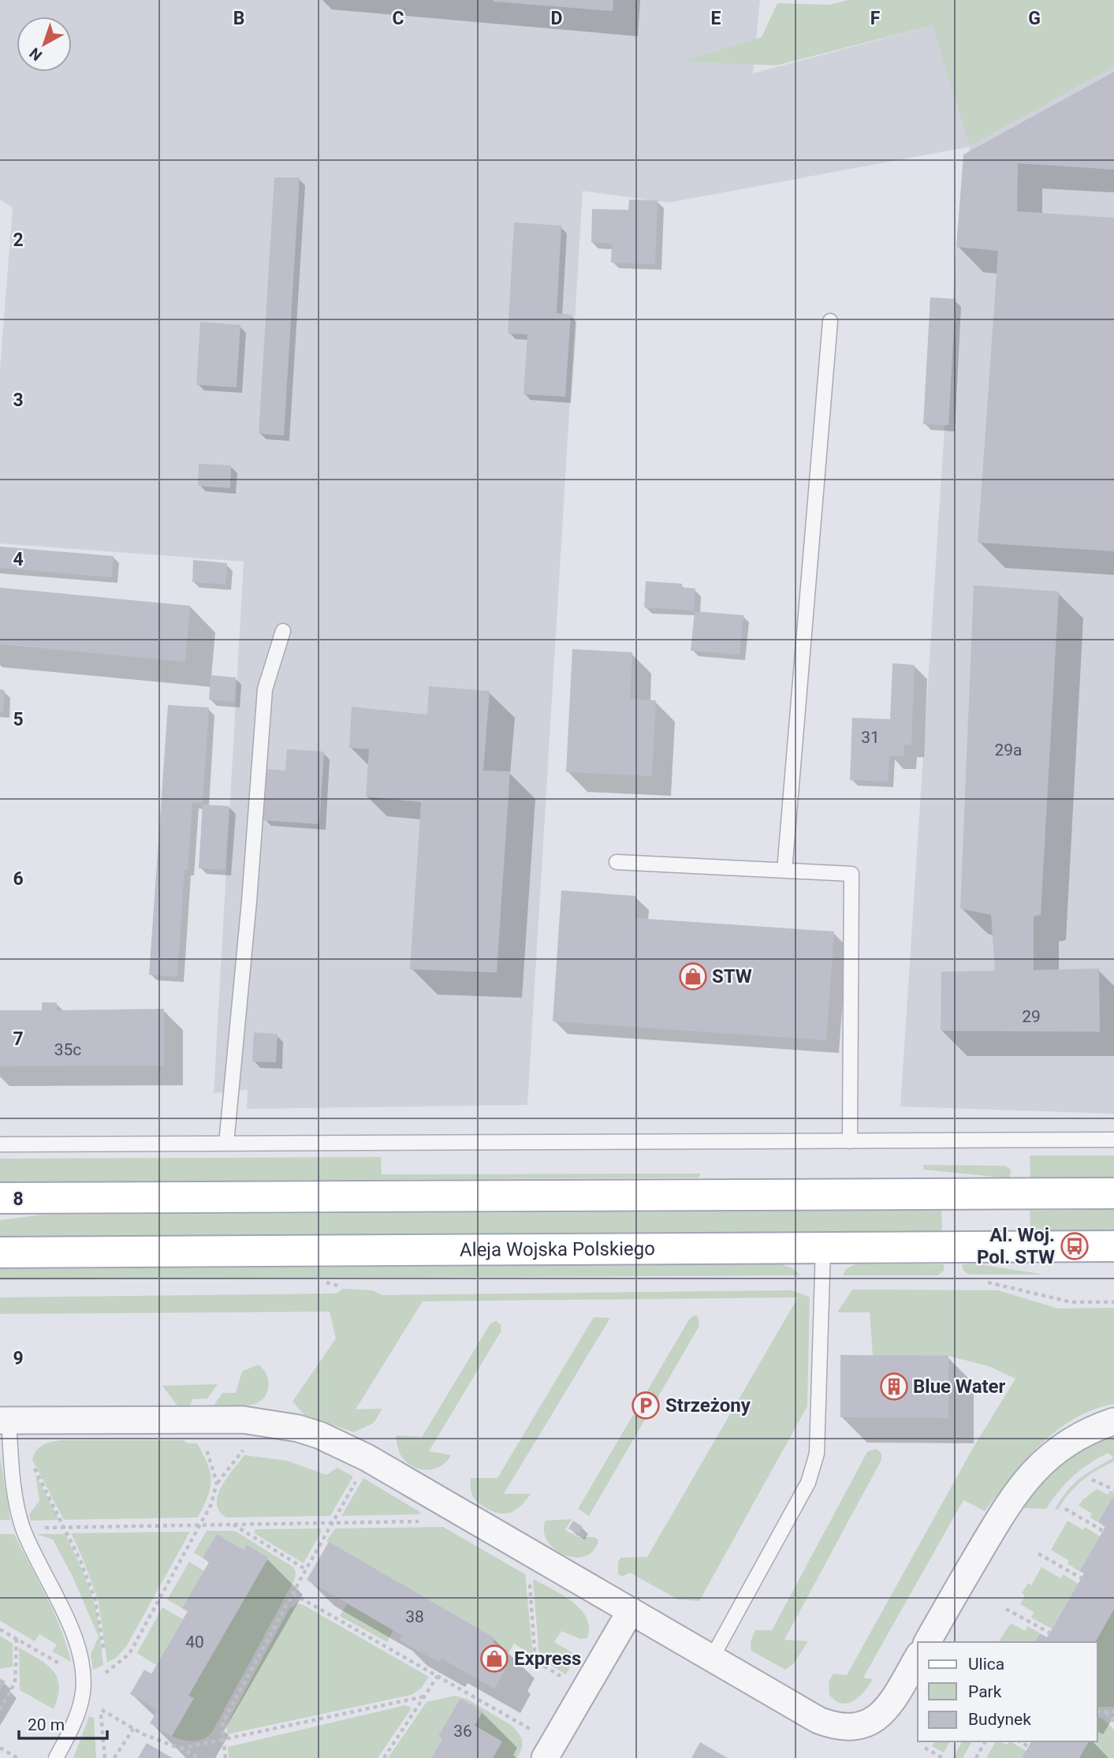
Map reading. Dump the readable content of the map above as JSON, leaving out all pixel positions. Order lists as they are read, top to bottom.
{
  "streets": {
    "main road": ["Aleja Wojska Polskiego"]
  },
  "places": {
    "shop": ["STW", "Express"],
    "bus stop": ["Al. Woj. Pol. STW"],
    "building": ["Blue Water"],
    "parking": ["Strzeżony"]
  },
  "house_numbers": [
    "31",
    "29a",
    "29",
    "35c",
    "38",
    "40",
    "36"
  ],
  "legend": ["Ulica", "Park", "Budynek"],
  "scale_bar": "20 m",
  "north": "bottom left",
  "grid": {
    "columns": [
      "B",
      "C",
      "D",
      "E",
      "F",
      "G"
    ],
    "rows": [
      "2",
      "3",
      "4",
      "5",
      "6",
      "7",
      "8",
      "9"
    ]
  }
}
